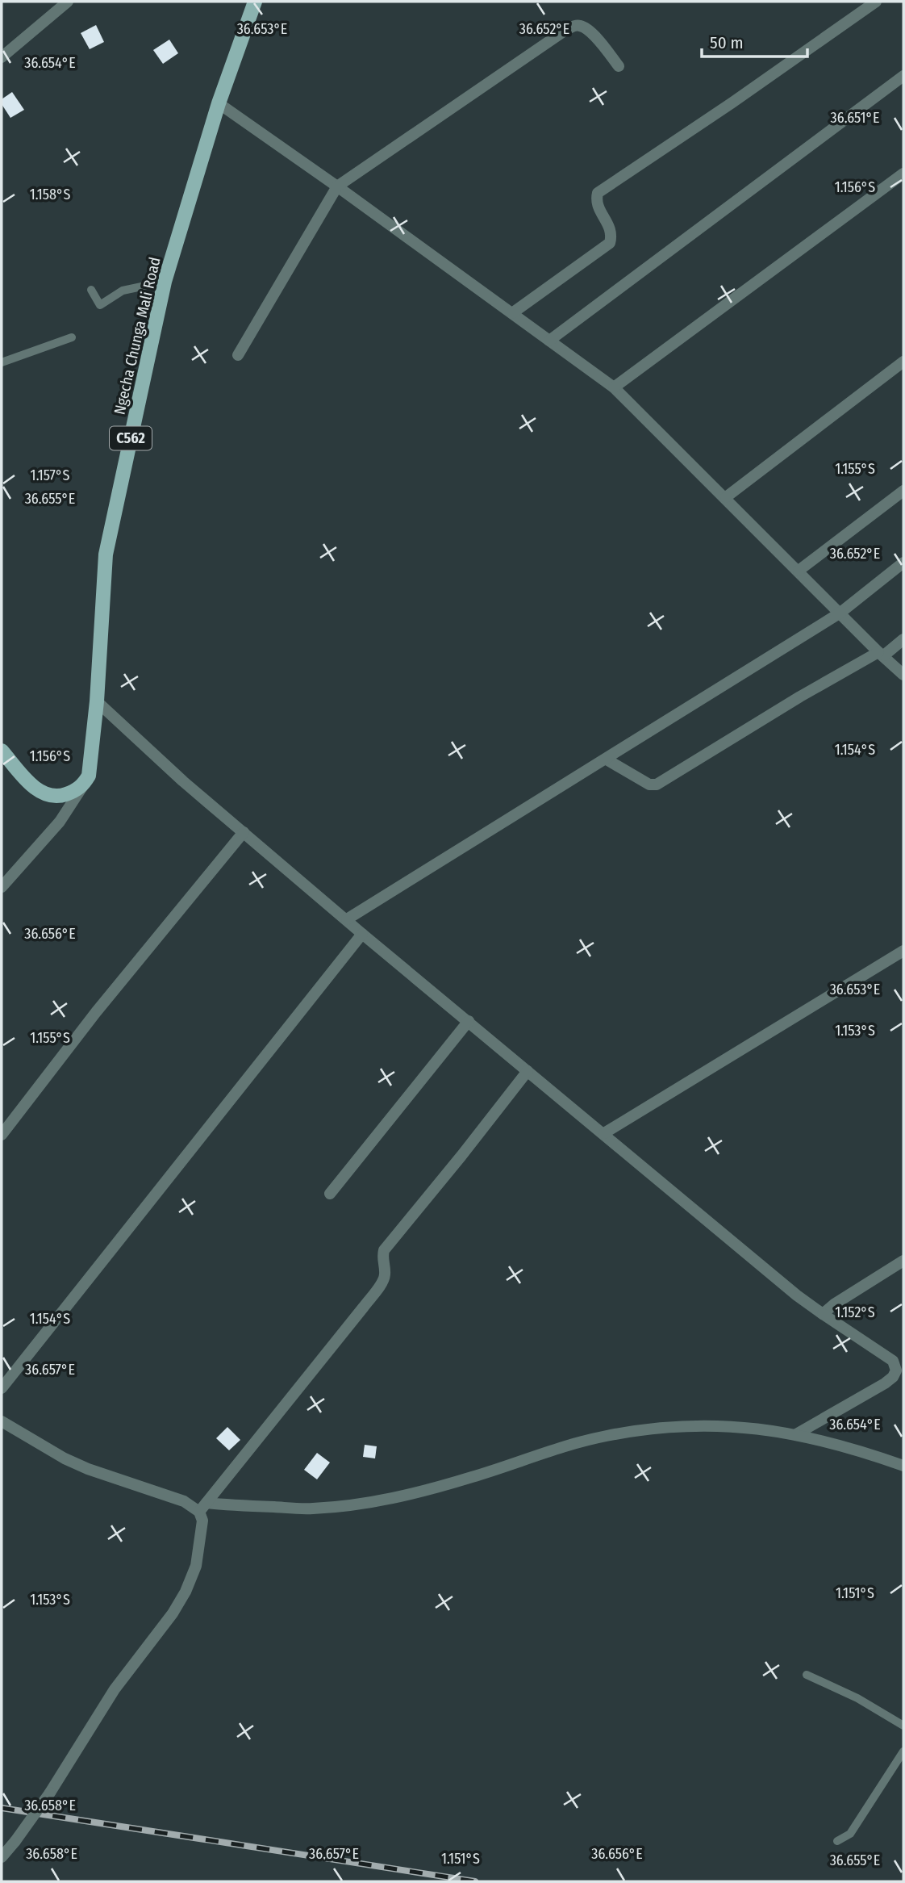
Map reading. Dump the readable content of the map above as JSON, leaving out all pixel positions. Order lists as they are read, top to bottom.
{
  "streets": {
    "main road": ["Ngecha Chunga Mali Road", "C562"]
  },
  "scale_bar": "50 m",
  "coordinates": [
    "36.653°E",
    "36.652°E",
    "36.654°E",
    "36.651°E",
    "1.156°S",
    "1.158°S",
    "1.155°S",
    "1.157°S",
    "36.655°E",
    "1.154°S",
    "36.656°E",
    "1.153°S",
    "1.152°S",
    "36.657°E",
    "1.151°S",
    "36.658°E"
  ]
}
